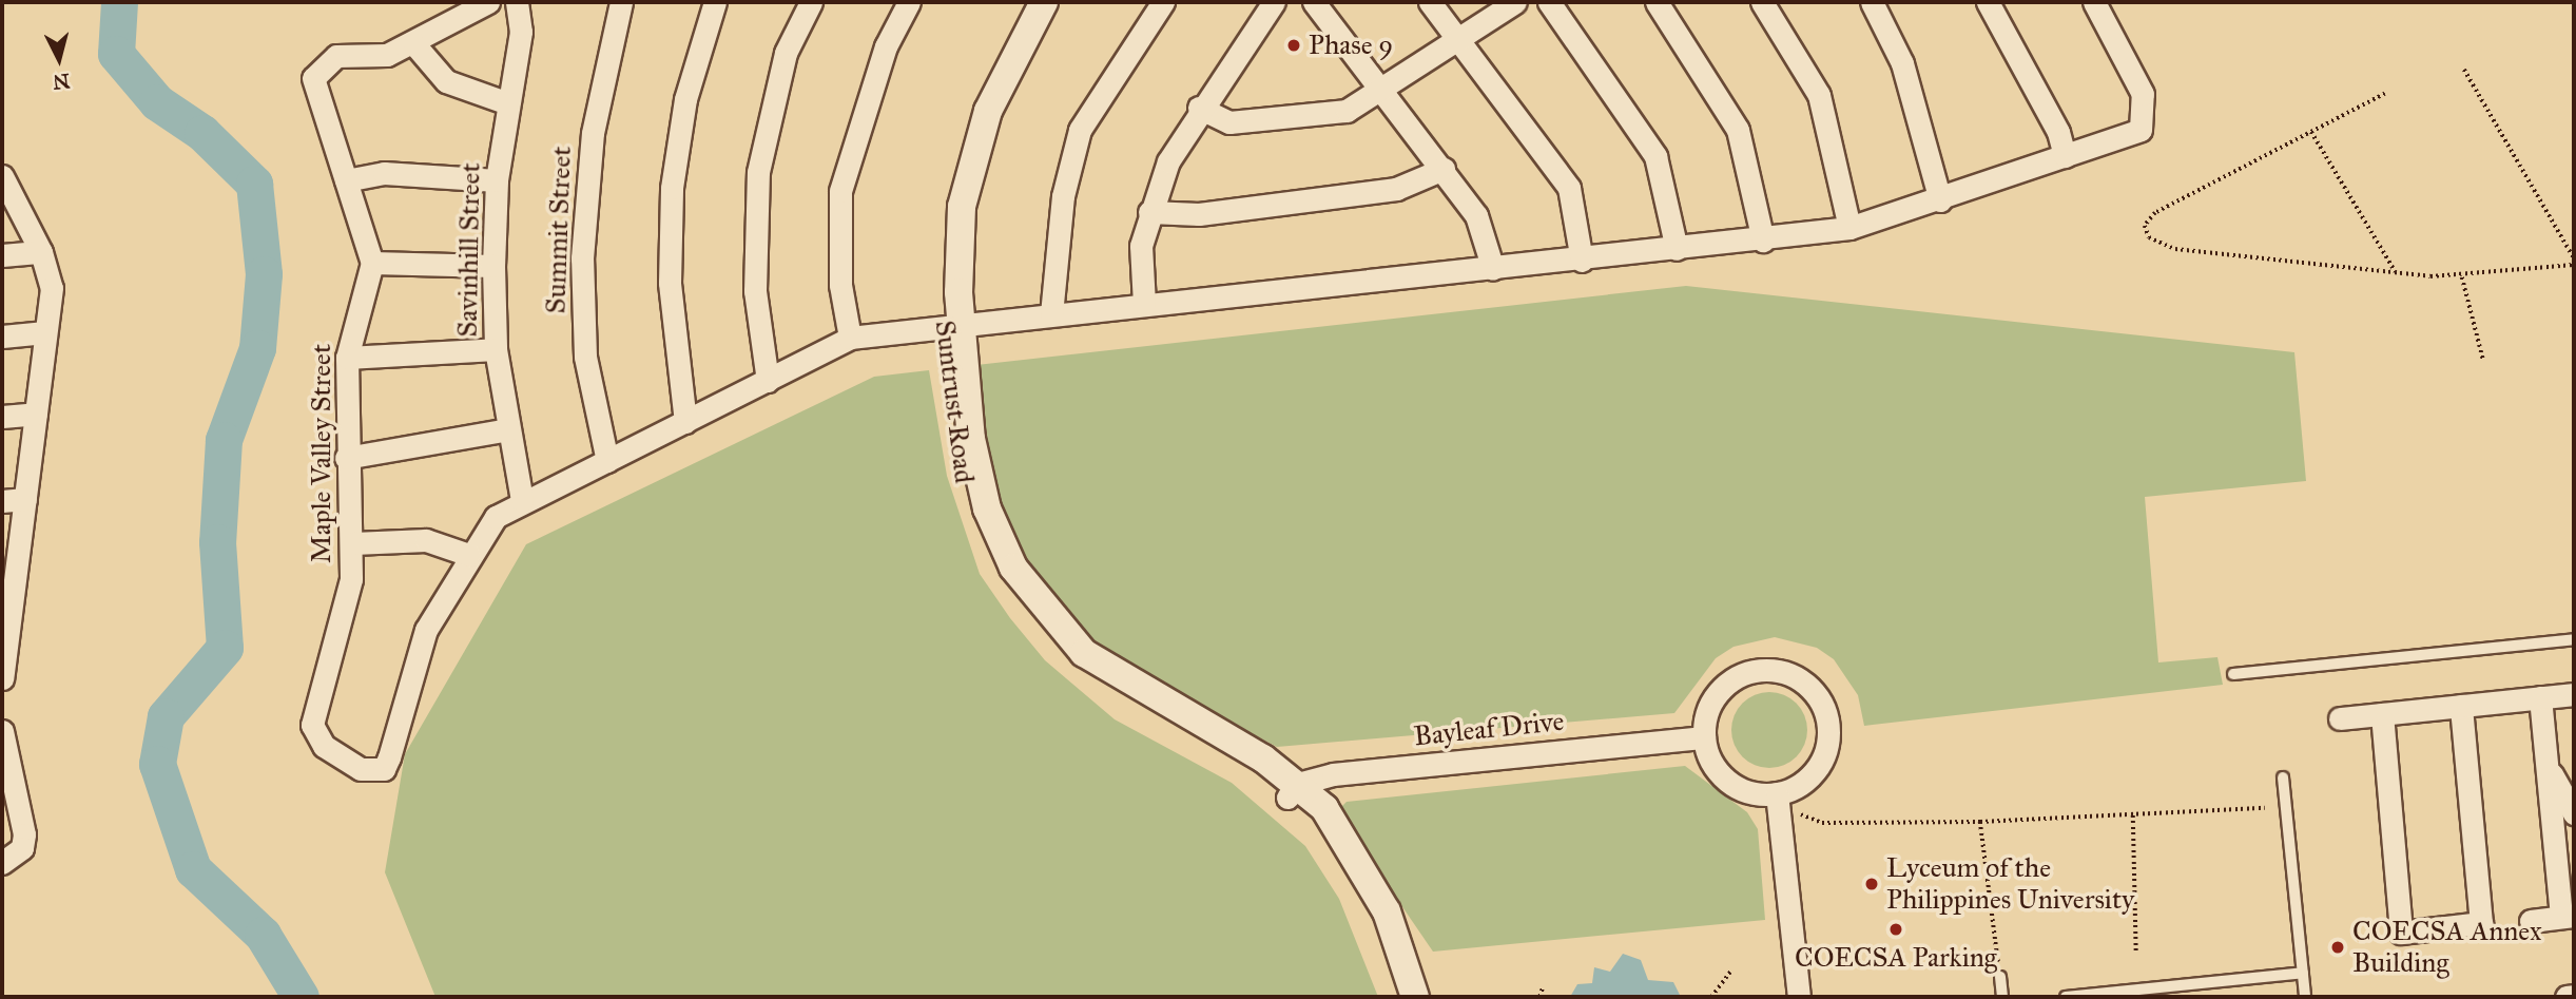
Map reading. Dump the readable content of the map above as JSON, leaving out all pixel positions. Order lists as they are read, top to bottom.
{
  "streets": {
    "street": [
      "Summit Street",
      "Savinhill Street",
      "Suntrust Road",
      "Maple Valley Street",
      "Bayleaf Drive"
    ]
  },
  "crossings": [
    ["Suntrust Road", "Bayleaf Drive"]
  ],
  "places": [
    "Phase 9",
    "Lyceum of the Philippines University",
    "COECSA Parking",
    "COECSA Annex Building"
  ],
  "north": "bottom"
}
